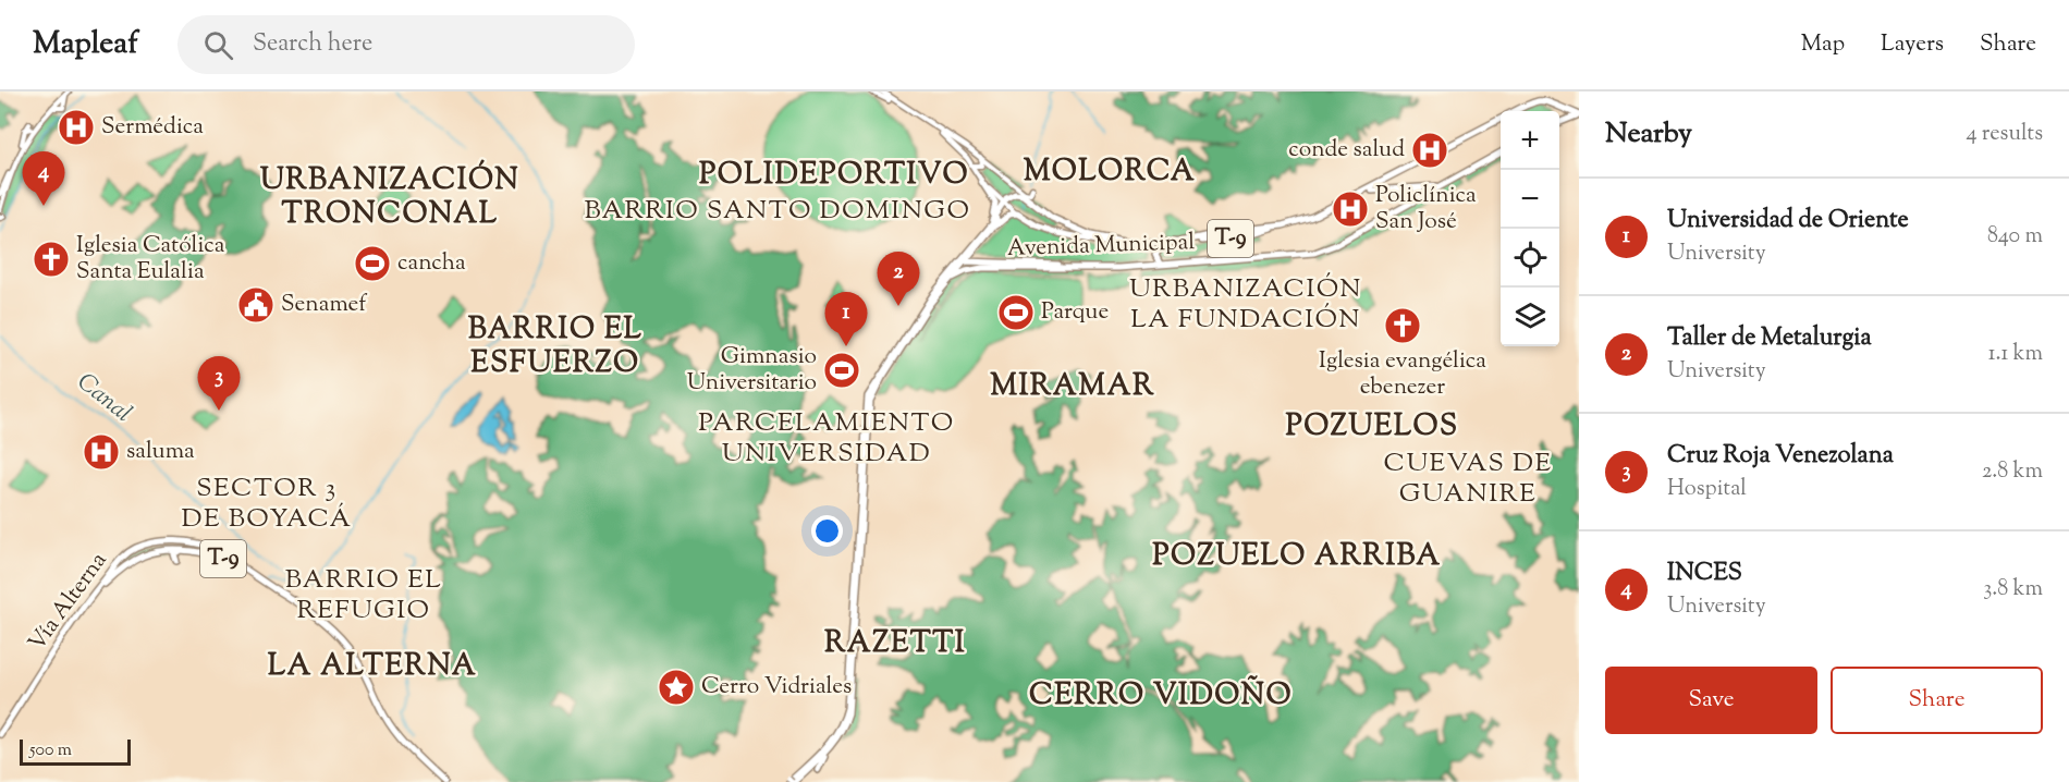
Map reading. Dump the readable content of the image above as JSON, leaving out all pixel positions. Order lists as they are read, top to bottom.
{
  "streets": {
    "highway": ["T-9", "Avenida Municipal", "Vía Alterna"]
  },
  "crossings": [
    ["T-9", "Avenida Municipal"],
    ["T-9", "Vía Alterna"]
  ],
  "districts": [
    "MOLORCA",
    "POLIDEPORTIVO",
    "URBANIZACIÓN TRONCONAL",
    "BARRIO SANTO DOMINGO",
    "URBANIZACIÓN LA FUNDACIÓN",
    "BARRIO EL ESFUERZO",
    "MIRAMAR",
    "PARCELAMIENTO UNIVERSIDAD",
    "POZUELOS",
    "CUEVAS DE GUANIRE",
    "SECTOR 3 DE BOYACÁ",
    "POZUELO ARRIBA",
    "BARRIO EL REFUGIO",
    "RAZETTI",
    "LA ALTERNA",
    "CERRO VIDOÑO"
  ],
  "water": ["Canal"],
  "places": {
    "hospital": [
      "Sermédica",
      "conde salud",
      "Policlínica San José",
      "saluma"
    ],
    "church": ["Iglesia Católica Santa Eulalia", "Iglesia evangélica ebenezer"],
    "sports": ["cancha", "Parque", "Gimnasio Universitario"],
    "public building": ["Senamef"],
    "place": ["Cerro Vidriales"]
  },
  "scale_bar": "500 m",
  "page": {
    "header": "Mapleaf",
    "search": "Search here",
    "nav": ["Map", "Layers", "Share"],
    "heading": ["Nearby", "4 results"],
    "map_buttons": ["+", "−"],
    "pins": [
      "4",
      "2",
      "1",
      "3"
    ],
    "list": [
      {
        "mark": "1",
        "name": "Universidad de Oriente",
        "note": "University",
        "value": "840 m"
      },
      {
        "mark": "2",
        "name": "Taller de Metalurgia",
        "note": "University",
        "value": "1.1 km"
      },
      {
        "mark": "3",
        "name": "Cruz Roja Venezolana",
        "note": "Hospital",
        "value": "2.8 km"
      },
      {
        "mark": "4",
        "name": "INCES",
        "note": "University",
        "value": "3.8 km"
      }
    ],
    "buttons": ["Save", "Share"],
    "scale": "500 m"
  }
}
